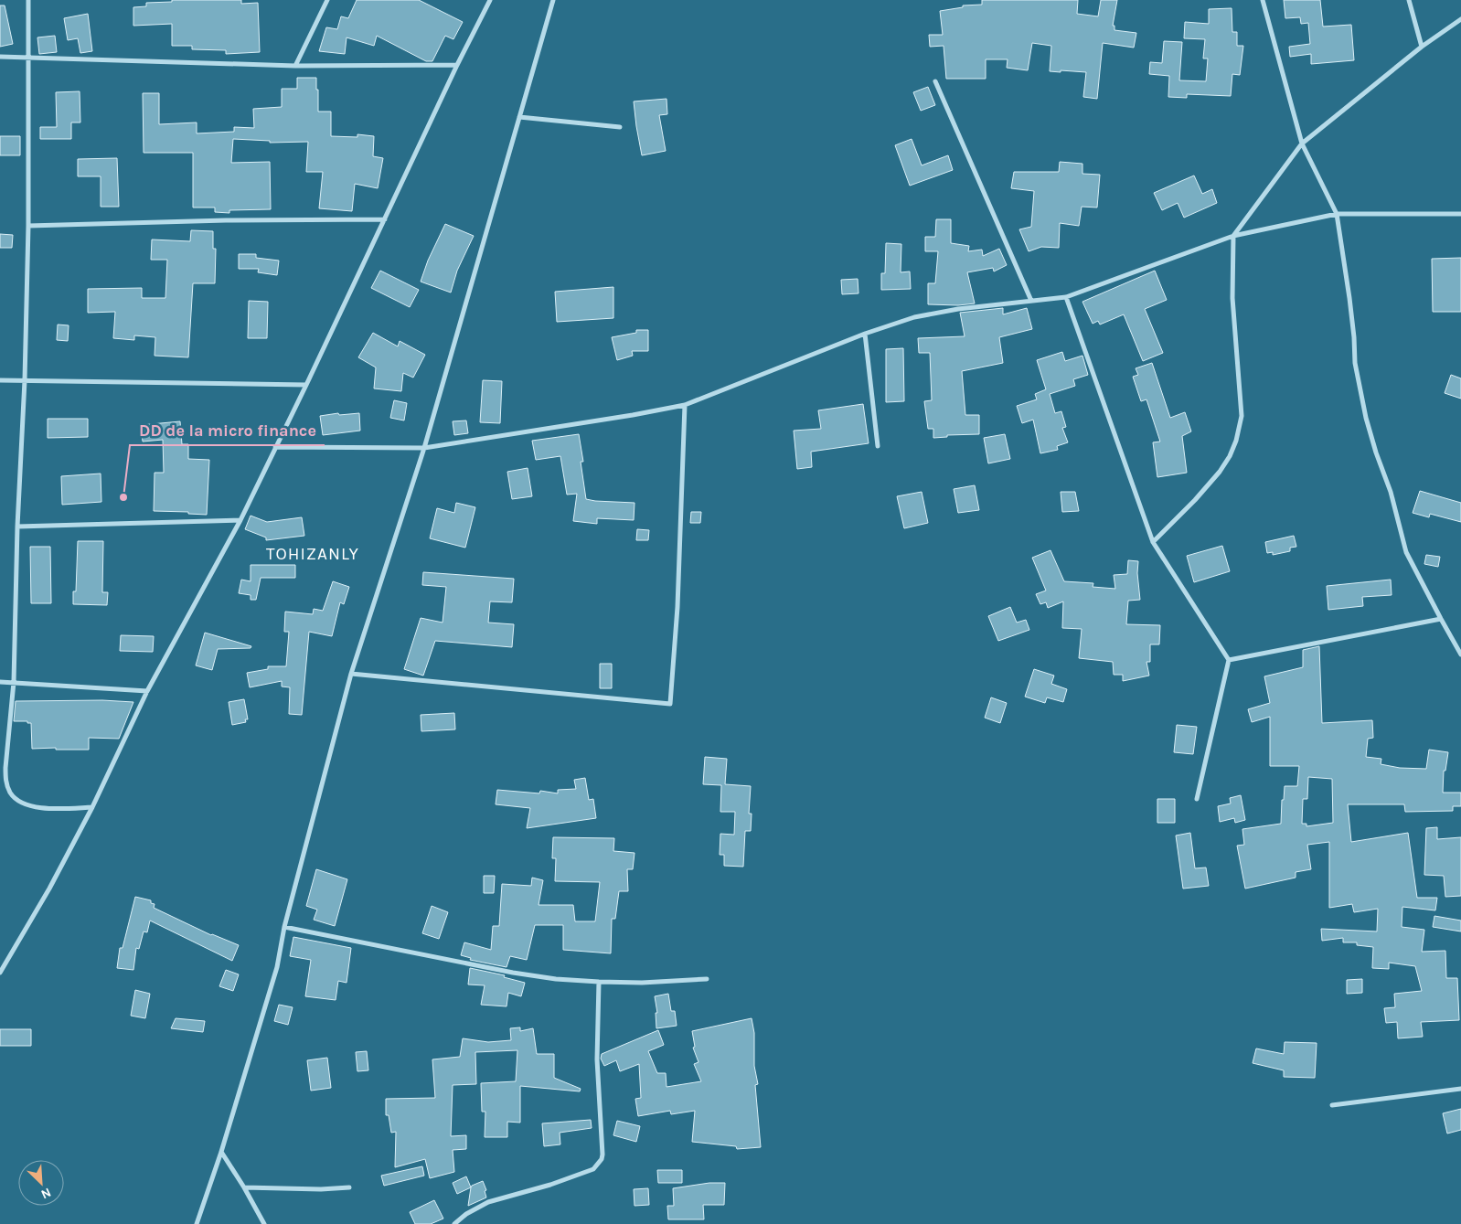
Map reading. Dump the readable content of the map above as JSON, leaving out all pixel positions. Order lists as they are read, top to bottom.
{
  "districts": ["TOHIZANLY"],
  "places": ["DD de la micro finance"],
  "north": "bottom right"
}
